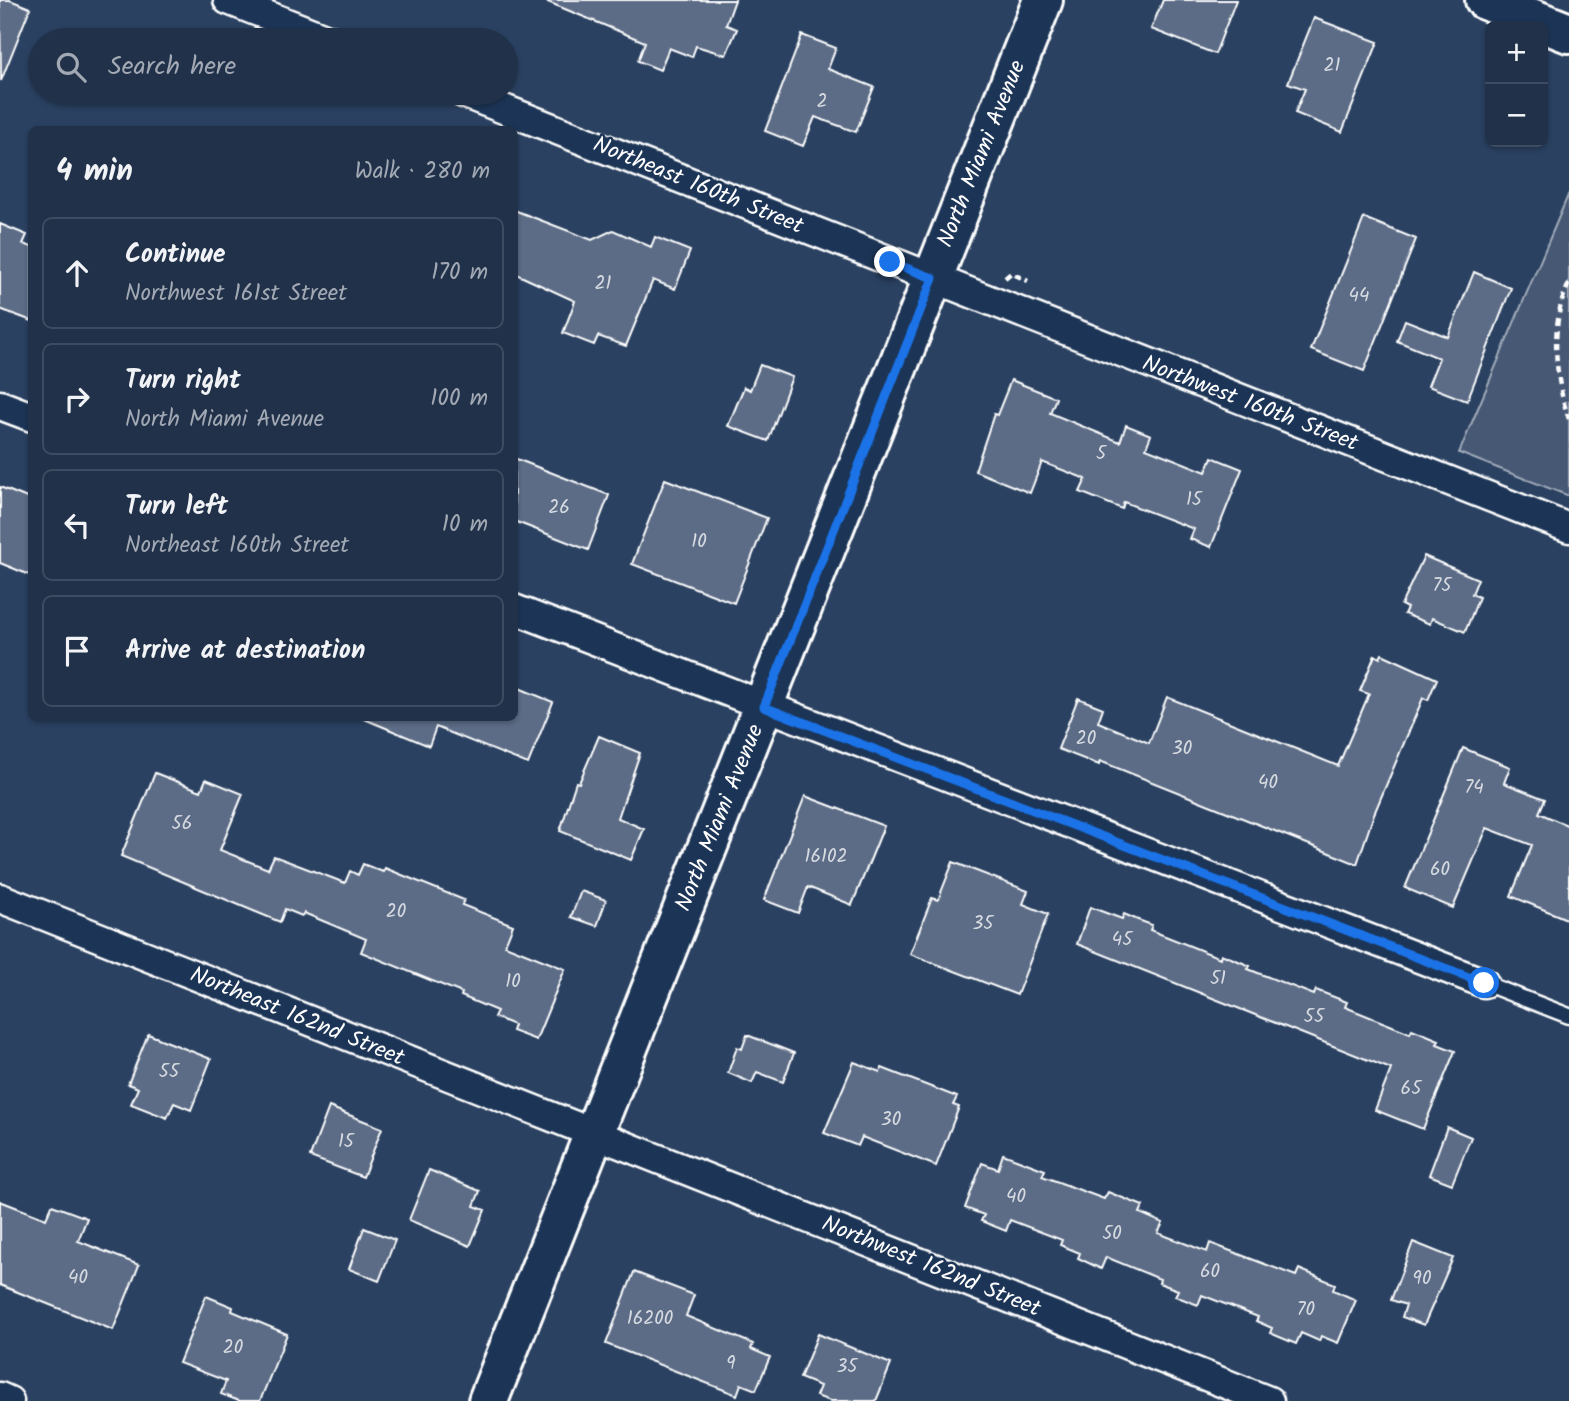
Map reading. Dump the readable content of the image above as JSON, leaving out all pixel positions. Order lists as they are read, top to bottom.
{
  "streets": {
    "street": [
      "North Miami Avenue",
      "Northeast 160th Street",
      "Northwest 160th Street",
      "Northeast 162nd Street",
      "Northwest 162nd Street"
    ]
  },
  "crossings": [
    ["North Miami Avenue", "Northeast 160th Street"],
    ["North Miami Avenue", "Northwest 160th Street"],
    ["North Miami Avenue", "Northeast 162nd Street"],
    ["North Miami Avenue", "Northwest 162nd Street"],
    ["Northeast 160th Street", "Northwest 160th Street"],
    ["Northeast 162nd Street", "Northwest 162nd Street"]
  ],
  "house_numbers": [
    "21",
    "2",
    "21",
    "44",
    "5",
    "15",
    "26",
    "10",
    "75",
    "20",
    "30",
    "40",
    "74",
    "56",
    "16102",
    "60",
    "20",
    "35",
    "45",
    "51",
    "10",
    "55",
    "55",
    "65",
    "30",
    "15",
    "40",
    "50",
    "60",
    "40",
    "90",
    "70",
    "16200",
    "20",
    "9",
    "35"
  ],
  "page": {
    "map_buttons": ["+", "−"],
    "search": "Search here",
    "heading": ["4 min", "Walk · 280 m"],
    "list": [
      ["Continue", "Northwest 161st Street", "170 m"],
      ["Turn right", "North Miami Avenue", "100 m"],
      ["Turn left", "Northeast 160th Street", "10 m"],
      "Arrive at destination"
    ]
  }
}
